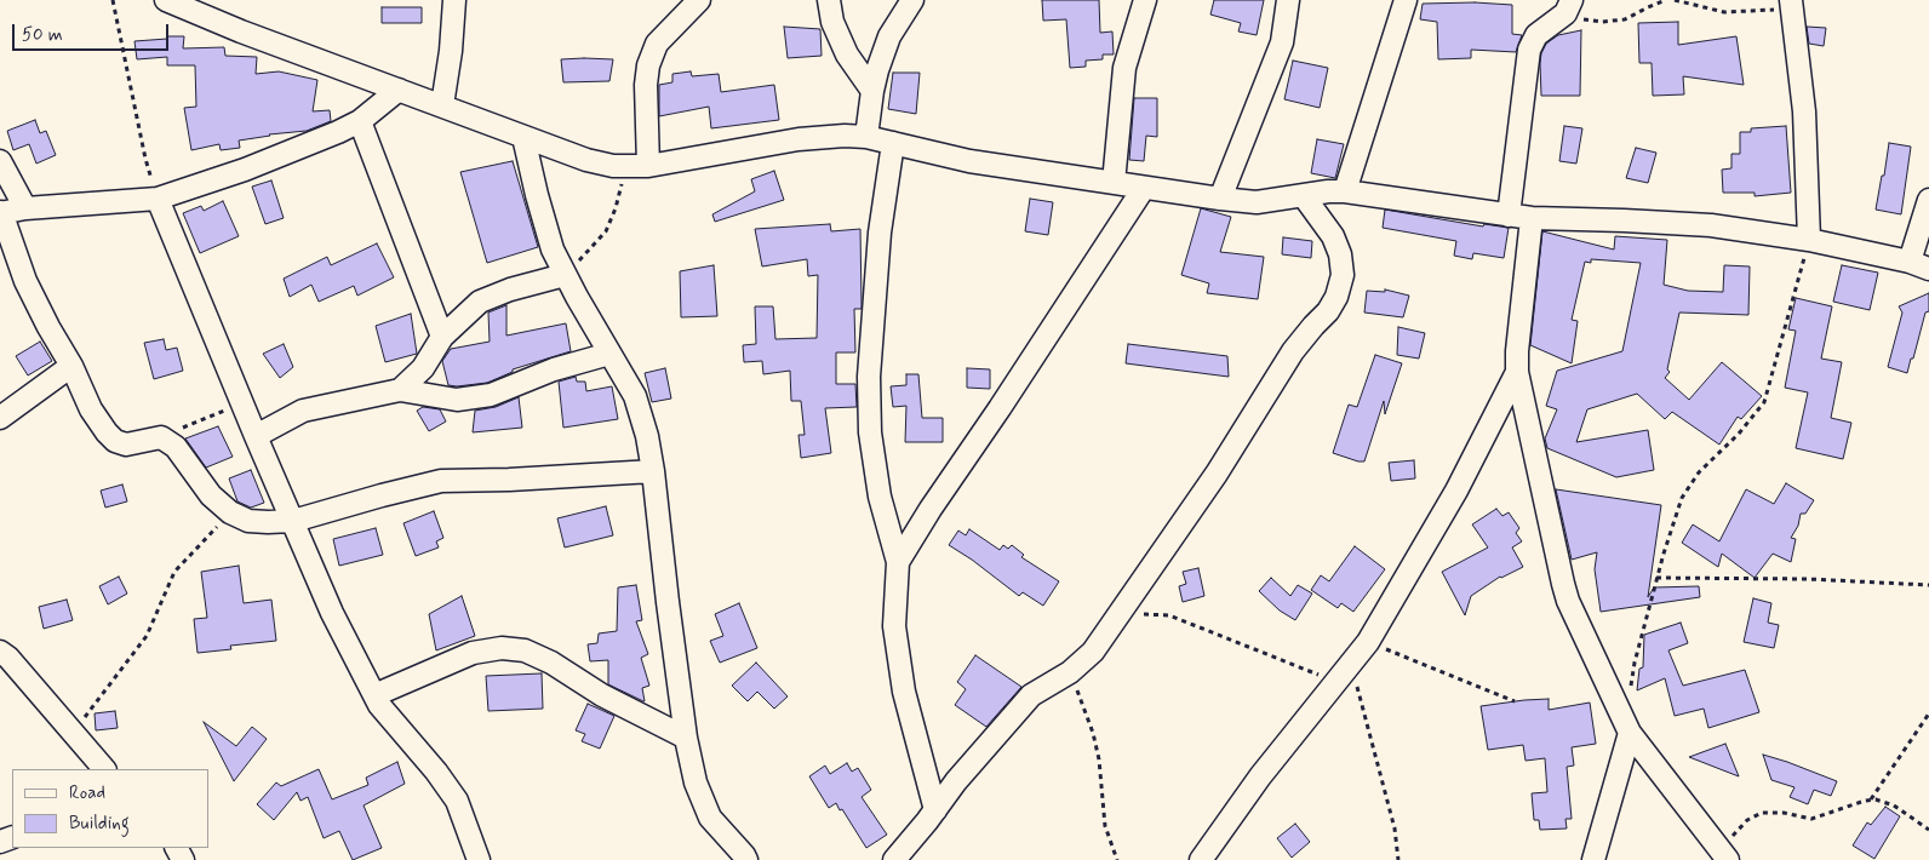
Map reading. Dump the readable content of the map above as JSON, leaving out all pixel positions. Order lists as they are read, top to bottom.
{
  "legend": ["Road", "Building"],
  "scale_bar": "50 m"
}
